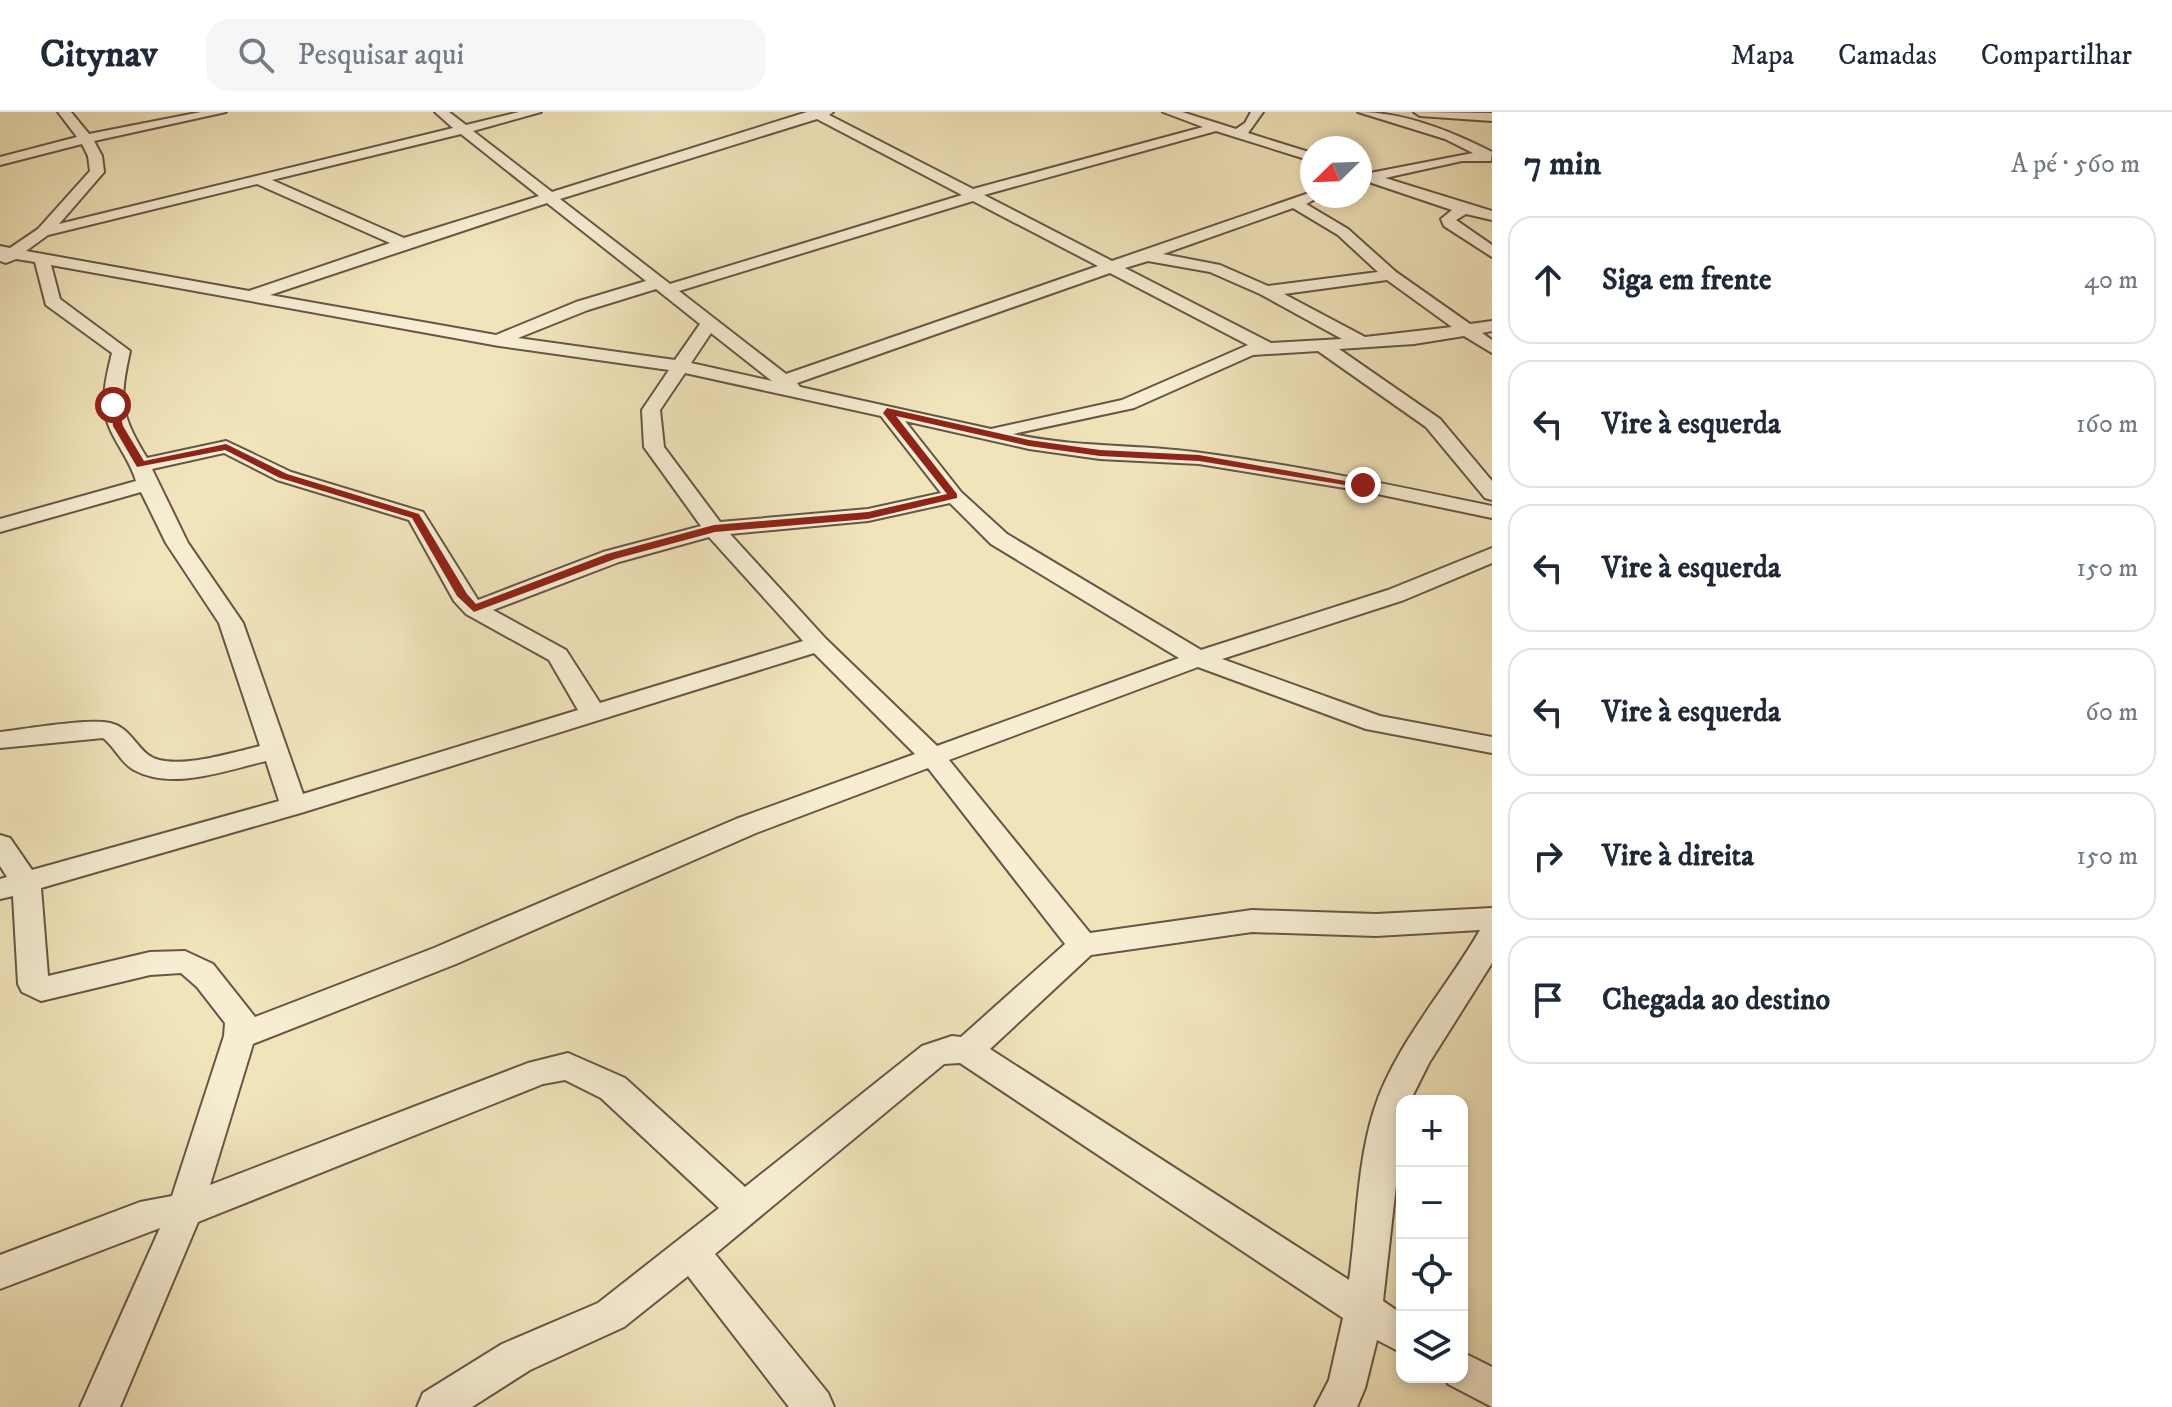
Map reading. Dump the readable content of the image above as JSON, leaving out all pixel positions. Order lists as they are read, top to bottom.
{
  "north": "bottom left",
  "page": {
    "header": "Citynav",
    "search": "Pesquisar aqui",
    "nav": ["Mapa", "Camadas", "Compartilhar"],
    "heading": ["7 min", "A pé · 560 m"],
    "list": [
      ["Siga em frente", "40 m"],
      ["Vire à esquerda", "160 m"],
      ["Vire à esquerda", "150 m"],
      ["Vire à esquerda", "60 m"],
      ["Vire à direita", "150 m"],
      "Chegada ao destino"
    ],
    "map_buttons": ["+", "−"]
  }
}
